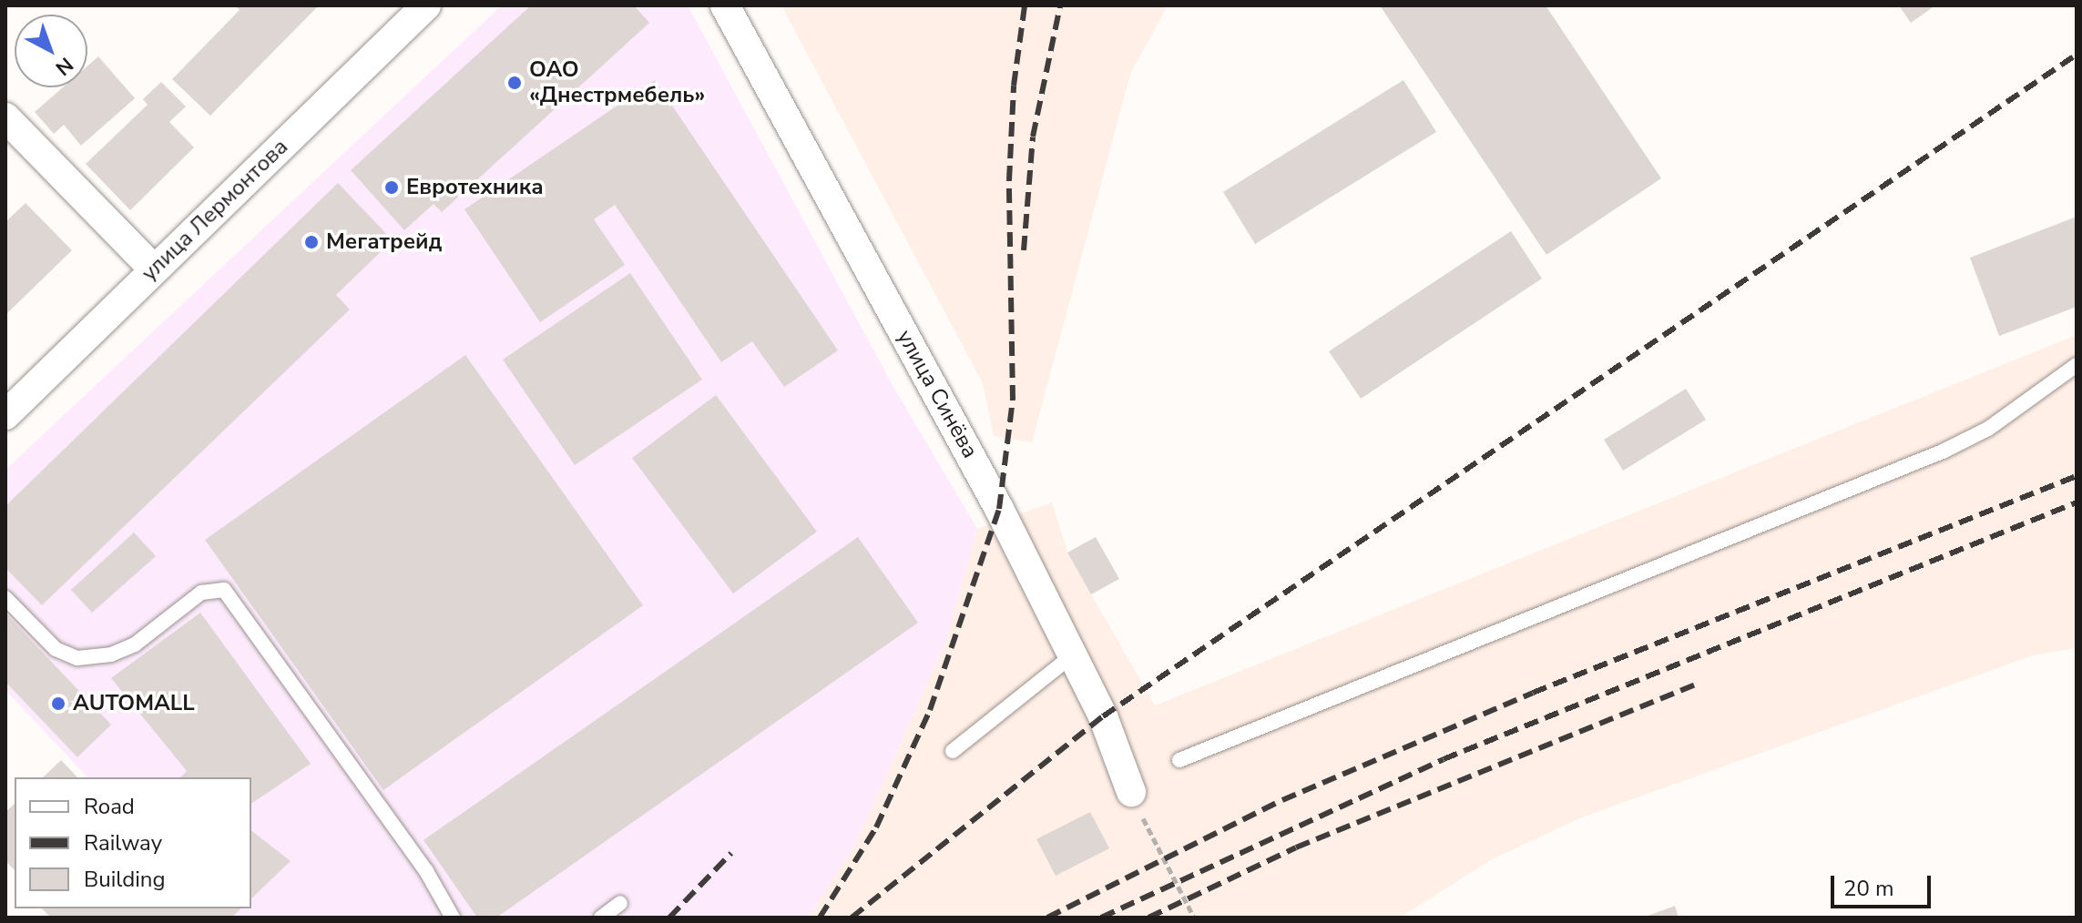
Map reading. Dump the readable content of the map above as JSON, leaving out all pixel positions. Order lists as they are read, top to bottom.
{
  "streets": {
    "street": ["улица Лермонтова", "улица Синёва"]
  },
  "places": [
    "ОАО «Днестрмебель»",
    "Евротехника",
    "Мегатрейд",
    "AUTOMALL"
  ],
  "legend": ["Road", "Railway", "Building"],
  "scale_bar": "20 m",
  "north": "bottom right"
}
